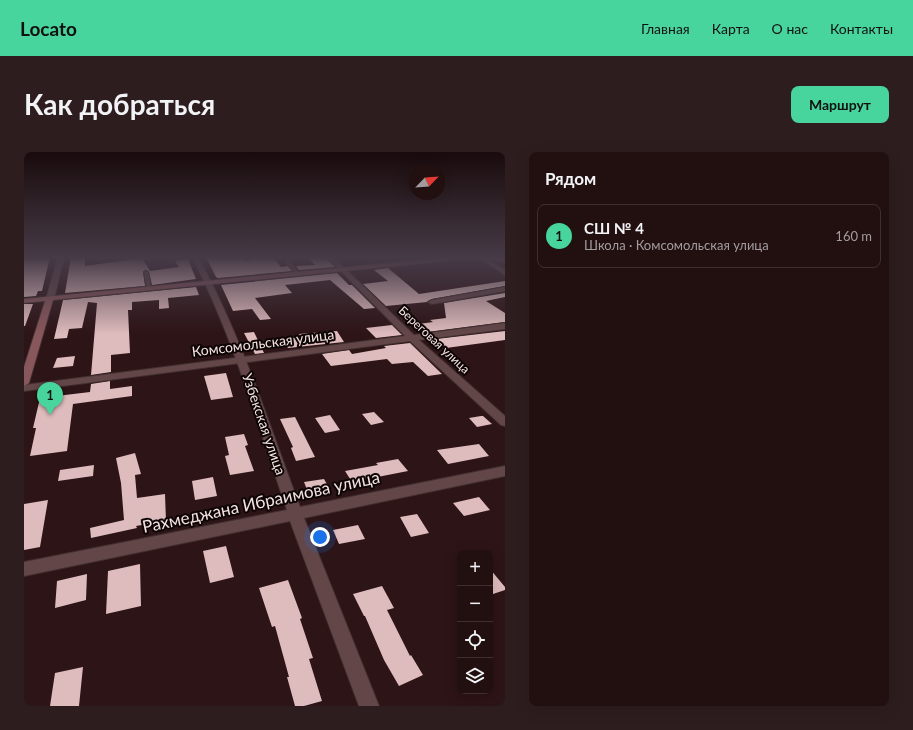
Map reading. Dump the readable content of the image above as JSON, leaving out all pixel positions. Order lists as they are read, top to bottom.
{
  "streets": {
    "street": [
      "Береговая улица",
      "Комсомольская улица",
      "Узбекская улица",
      "Рахмеджана Ибраимова улица"
    ]
  },
  "crossings": [
    ["Береговая улица", "Комсомольская улица"],
    ["Комсомольская улица", "Узбекская улица"],
    ["Узбекская улица", "Рахмеджана Ибраимова улица"]
  ],
  "north": "top right",
  "page": {
    "header": "Locato",
    "nav": [
      "Главная",
      "Карта",
      "О нас",
      "Контакты"
    ],
    "buttons": "Маршрут",
    "title": "Как добраться",
    "heading": "Рядом",
    "list": [
      {
        "mark": "1",
        "name": "СШ № 4",
        "note": "Школа · Комсомольская улица",
        "value": "160 m"
      }
    ],
    "pins": "1",
    "map_buttons": ["+", "−"]
  }
}
